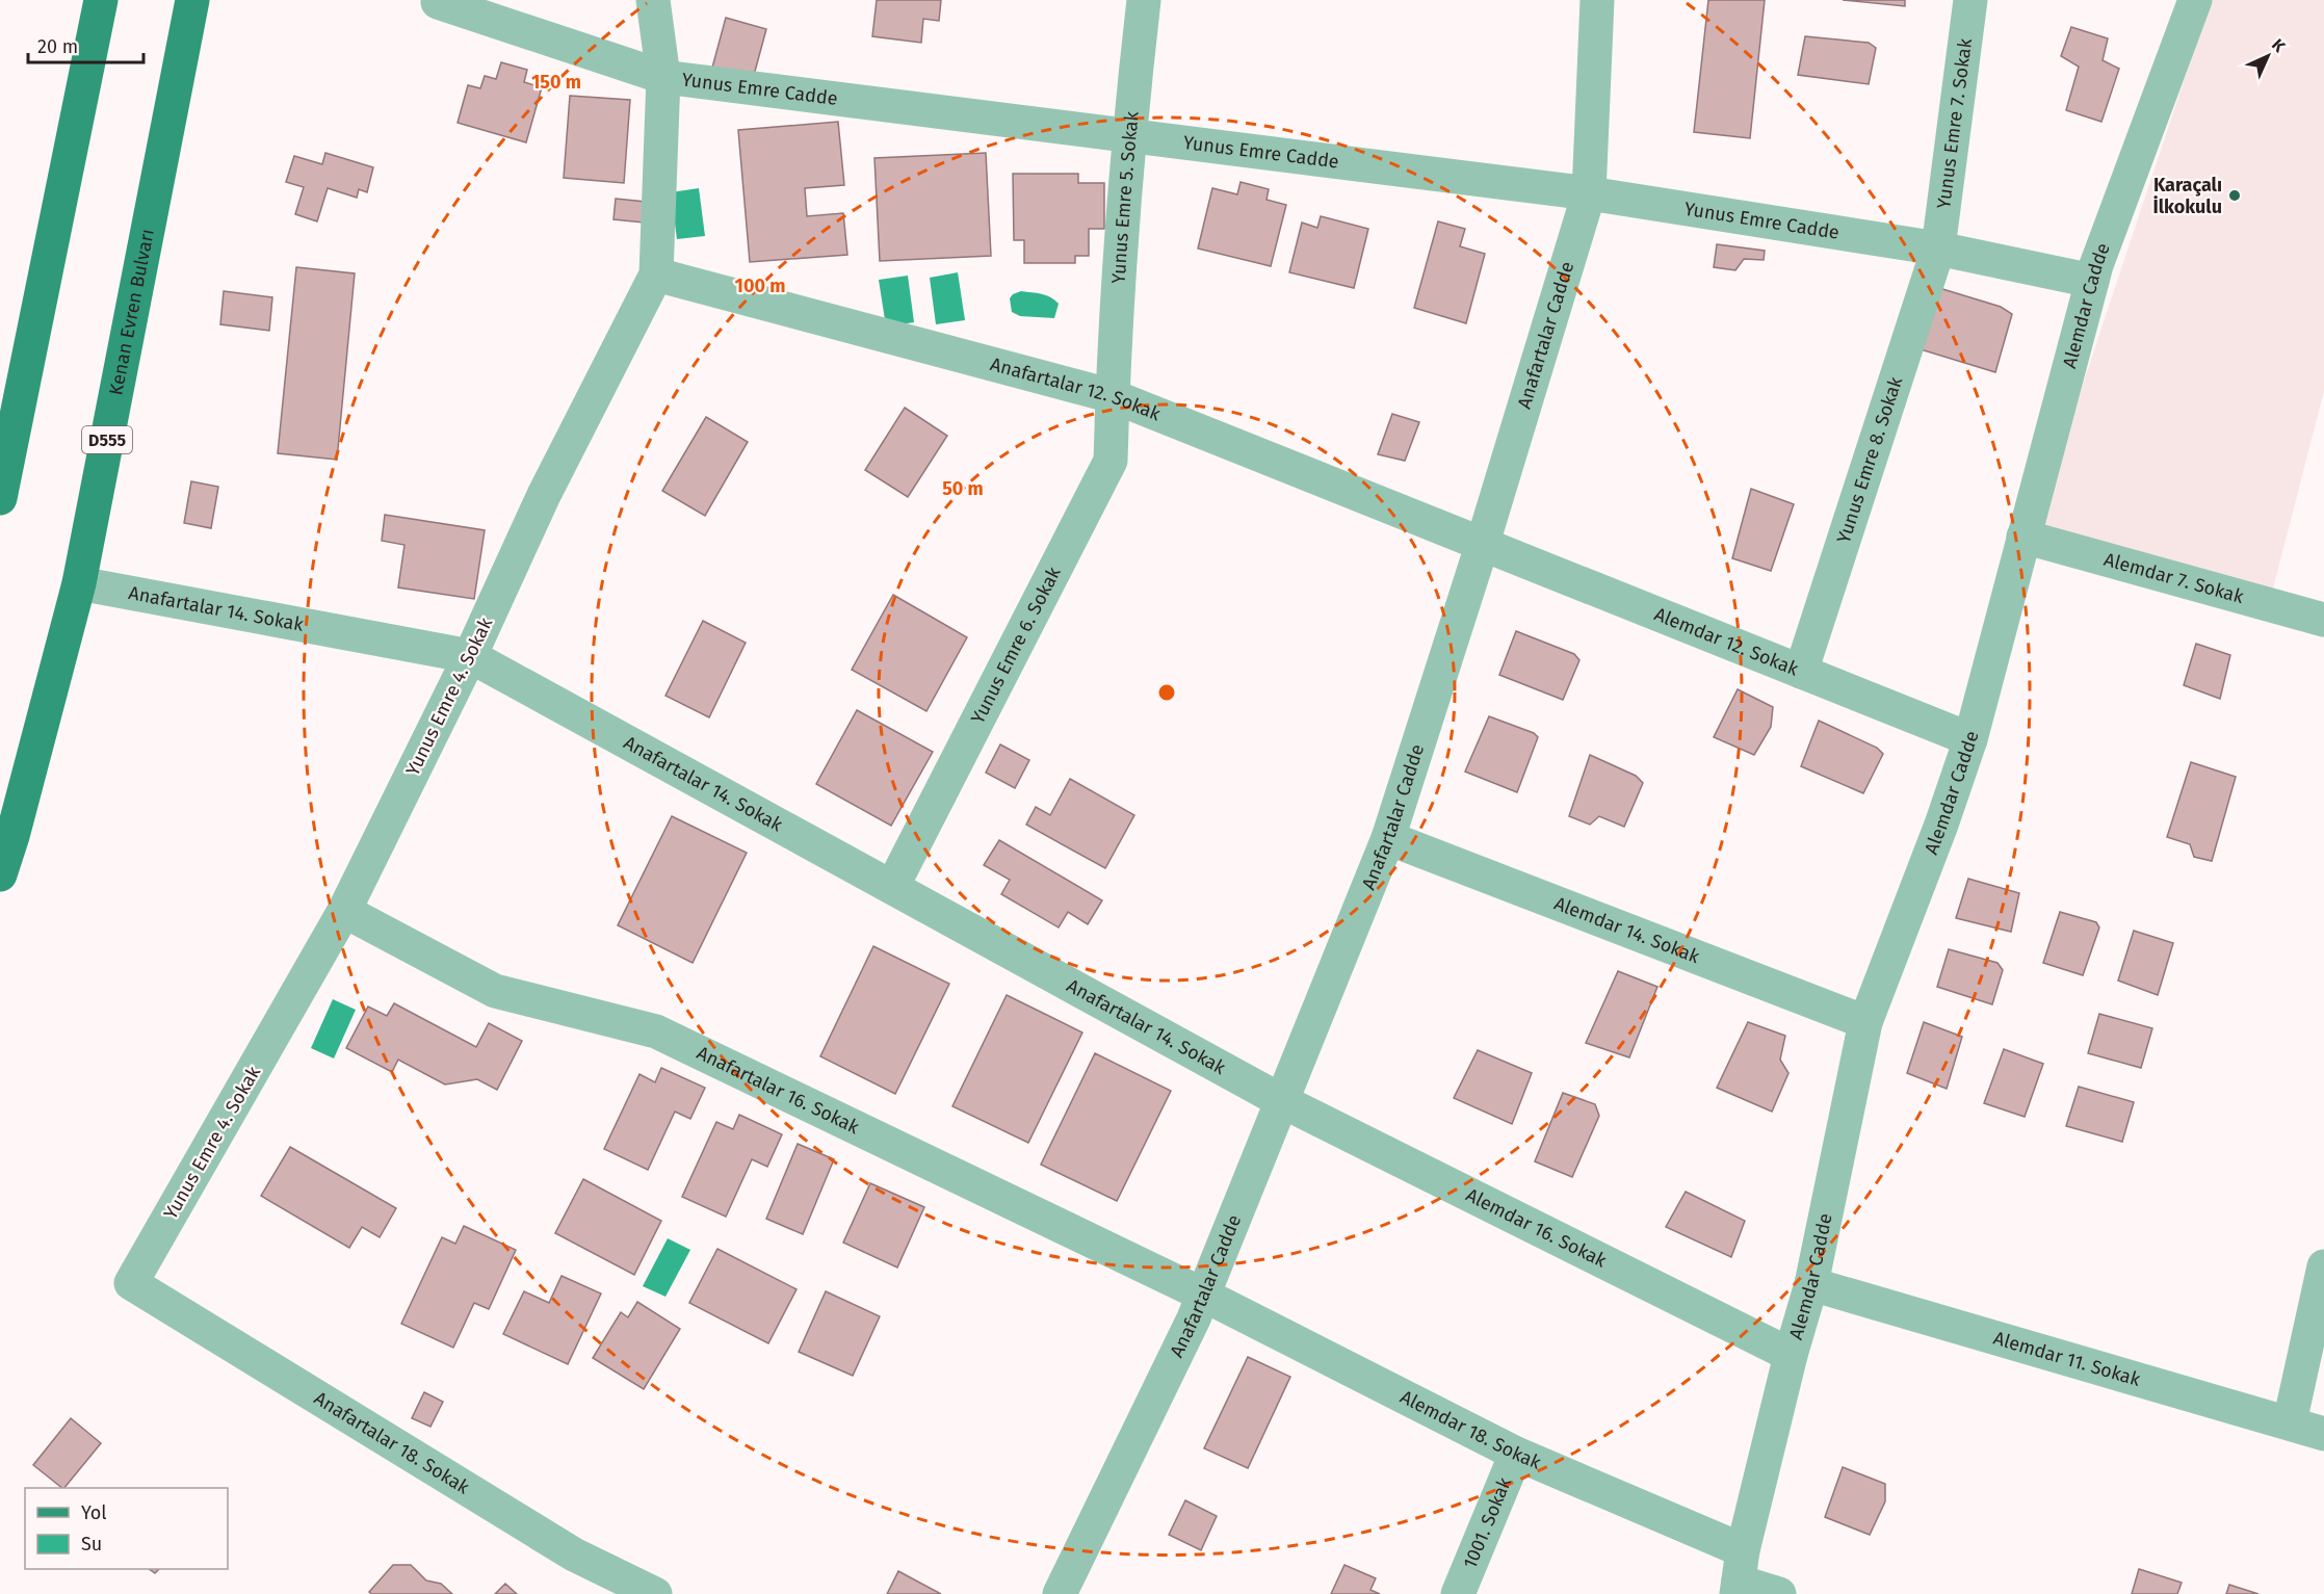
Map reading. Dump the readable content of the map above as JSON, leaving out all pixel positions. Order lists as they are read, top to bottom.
{
  "streets": {
    "main road": ["Kenan Evren Bulvarı", "D555"],
    "street": [
      "Yunus Emre Cadde",
      "Yunus Emre 7. Sokak",
      "Yunus Emre 5. Sokak",
      "Alemdar Cadde",
      "Anafartalar Cadde",
      "Anafartalar 12. Sokak",
      "Yunus Emre 8. Sokak",
      "Alemdar 7. Sokak",
      "Anafartalar 14. Sokak",
      "Alemdar 12. Sokak",
      "Yunus Emre 6. Sokak",
      "Yunus Emre 4. Sokak",
      "Alemdar 14. Sokak",
      "Anafartalar 16. Sokak",
      "Alemdar 16. Sokak",
      "Alemdar 11. Sokak",
      "Alemdar 18. Sokak",
      "Anafartalar 18. Sokak",
      "1001. Sokak"
    ]
  },
  "crossings": [
    ["Yunus Emre Cadde", "Yunus Emre 7. Sokak"],
    ["Yunus Emre Cadde", "Yunus Emre 5. Sokak"],
    ["Yunus Emre Cadde", "Alemdar Cadde"],
    ["Yunus Emre Cadde", "Anafartalar Cadde"],
    ["Yunus Emre Cadde", "Yunus Emre 8. Sokak"],
    ["Yunus Emre Cadde", "Yunus Emre 4. Sokak"],
    ["Yunus Emre 7. Sokak", "Yunus Emre 8. Sokak"],
    ["Yunus Emre 5. Sokak", "Anafartalar 12. Sokak"],
    ["Yunus Emre 5. Sokak", "Yunus Emre 6. Sokak"],
    ["Alemdar Cadde", "Alemdar 7. Sokak"],
    ["Alemdar Cadde", "Alemdar 12. Sokak"],
    ["Alemdar Cadde", "Alemdar 14. Sokak"],
    ["Alemdar Cadde", "Alemdar 16. Sokak"],
    ["Alemdar Cadde", "Alemdar 11. Sokak"],
    ["Alemdar Cadde", "Alemdar 18. Sokak"],
    ["Kenan Evren Bulvarı", "Anafartalar 14. Sokak"],
    ["Anafartalar Cadde", "Anafartalar 12. Sokak"],
    ["Anafartalar Cadde", "Anafartalar 14. Sokak"],
    ["Anafartalar Cadde", "Alemdar 12. Sokak"],
    ["Anafartalar Cadde", "Alemdar 14. Sokak"],
    ["Anafartalar Cadde", "Anafartalar 16. Sokak"],
    ["Anafartalar Cadde", "Alemdar 16. Sokak"],
    ["Anafartalar Cadde", "Alemdar 18. Sokak"],
    ["Anafartalar 12. Sokak", "Alemdar 12. Sokak"],
    ["Anafartalar 12. Sokak", "Yunus Emre 6. Sokak"],
    ["Anafartalar 12. Sokak", "Yunus Emre 4. Sokak"],
    ["Yunus Emre 8. Sokak", "Alemdar 12. Sokak"],
    ["Anafartalar 14. Sokak", "Yunus Emre 6. Sokak"],
    ["Anafartalar 14. Sokak", "Yunus Emre 4. Sokak"],
    ["Anafartalar 14. Sokak", "Alemdar 16. Sokak"],
    ["Yunus Emre 4. Sokak", "Anafartalar 16. Sokak"],
    ["Yunus Emre 4. Sokak", "Anafartalar 18. Sokak"],
    ["Anafartalar 16. Sokak", "Alemdar 18. Sokak"],
    ["Alemdar 18. Sokak", "1001. Sokak"]
  ],
  "places": ["Karaçalı İlkokulu"],
  "legend": ["Yol", "Su"],
  "scale_bar": "20 m",
  "north": "top right",
  "rings": ["150 m", "100 m", "50 m"]
}
